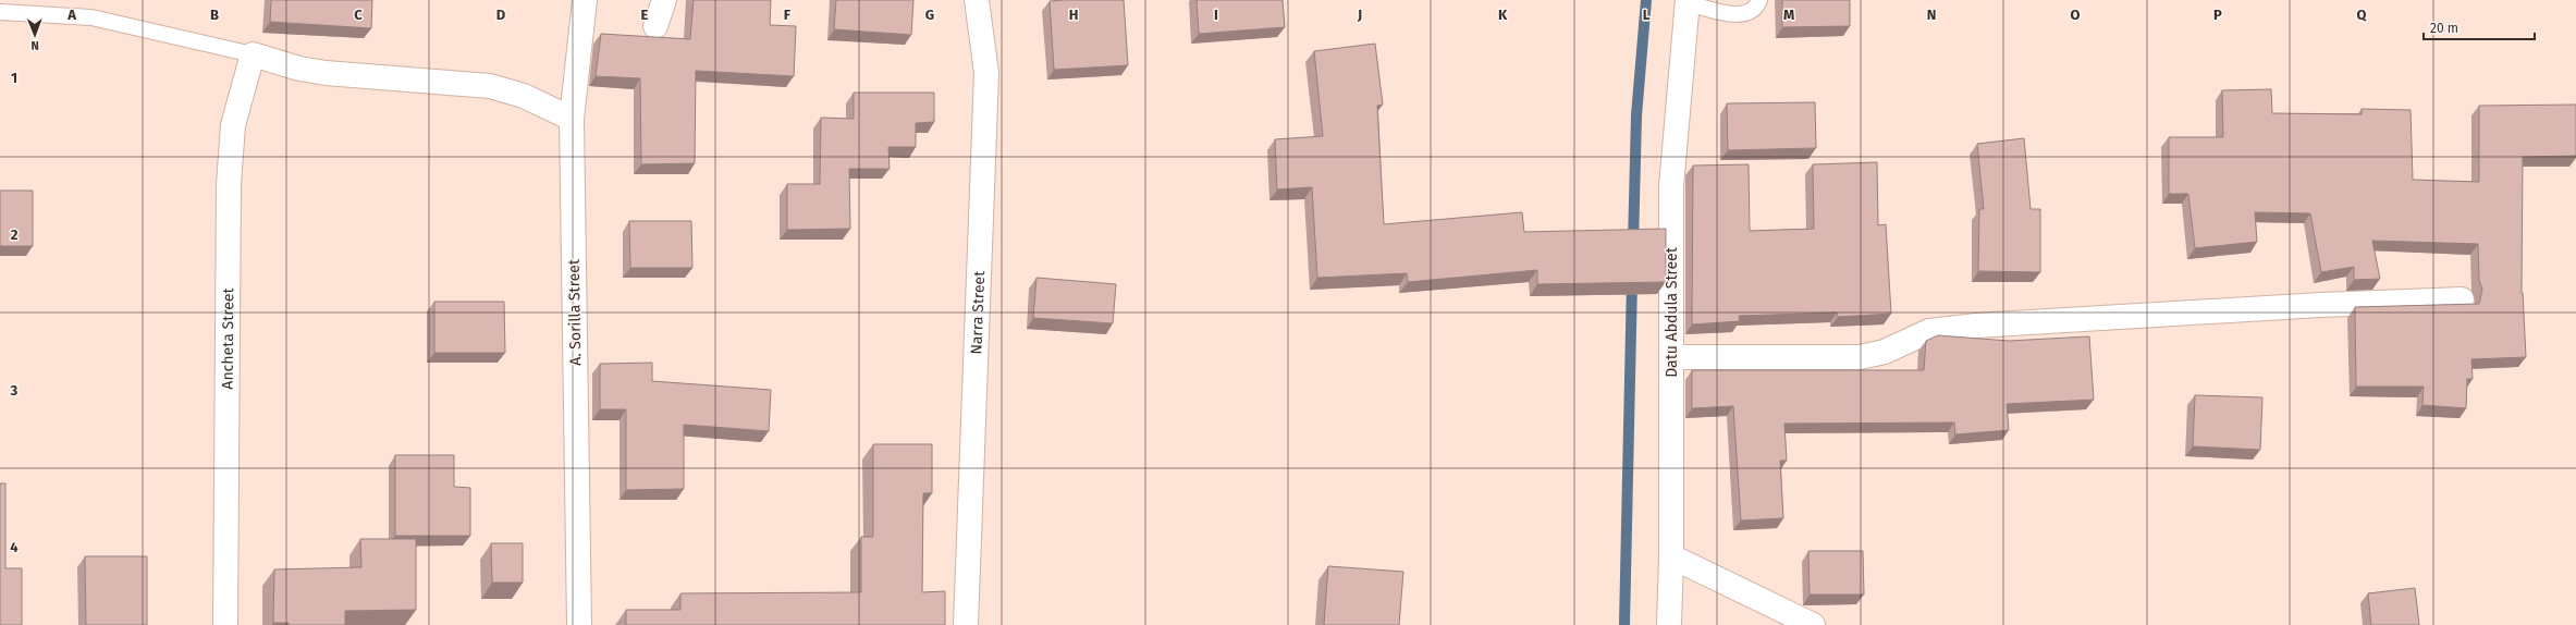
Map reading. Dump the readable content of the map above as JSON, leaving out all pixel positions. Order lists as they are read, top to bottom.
{
  "streets": {
    "street": [
      "A. Sorilla Street",
      "Narra Street",
      "Datu Abdula Street",
      "Ancheta Street"
    ]
  },
  "scale_bar": "20 m",
  "north": "bottom",
  "grid": {
    "columns": [
      "A",
      "B",
      "C",
      "D",
      "E",
      "F",
      "G",
      "H",
      "I",
      "J",
      "K",
      "L",
      "M",
      "N",
      "O",
      "P",
      "Q"
    ],
    "rows": [
      "1",
      "2",
      "3",
      "4"
    ]
  }
}
